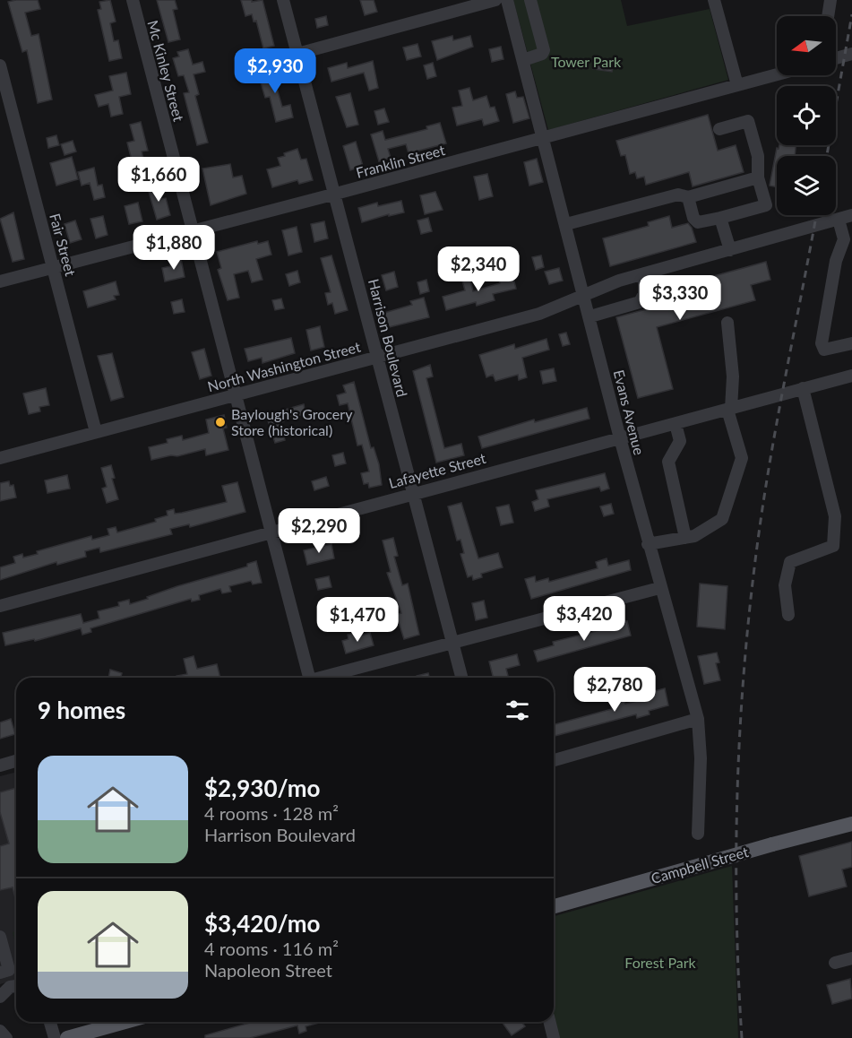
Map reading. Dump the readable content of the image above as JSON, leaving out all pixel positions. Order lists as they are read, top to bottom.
{
  "streets": {
    "main road": ["Campbell Street"],
    "street": [
      "Mc Kinley Street",
      "Franklin Street",
      "Fair Street",
      "Harrison Boulevard",
      "North Washington Street",
      "Evans Avenue",
      "Lafayette Street"
    ]
  },
  "crossings": [
    ["Mc Kinley Street", "Franklin Street"],
    ["Mc Kinley Street", "North Washington Street"],
    ["Mc Kinley Street", "Lafayette Street"],
    ["Franklin Street", "Fair Street"],
    ["Franklin Street", "Harrison Boulevard"],
    ["Franklin Street", "Evans Avenue"],
    ["Fair Street", "North Washington Street"],
    ["Harrison Boulevard", "North Washington Street"],
    ["Harrison Boulevard", "Lafayette Street"],
    ["North Washington Street", "Evans Avenue"],
    ["Evans Avenue", "Lafayette Street"]
  ],
  "parks": ["Tower Park", "Forest Park"],
  "places": ["Baylough's Grocery Store (historical)"],
  "north": "left",
  "page": {
    "price": [
      "$2,930",
      "$1,660",
      "$1,880",
      "$2,340",
      "$3,330",
      "$2,290",
      "$3,420",
      "$1,470",
      "$2,780"
    ],
    "heading": "9 homes",
    "list": [
      {
        "name": "$2,930/mo",
        "note": "4 rooms · 128 m² · Harrison Boulevard"
      },
      {
        "name": "$3,420/mo",
        "note": "4 rooms · 116 m² · Napoleon Street"
      }
    ]
  }
}
